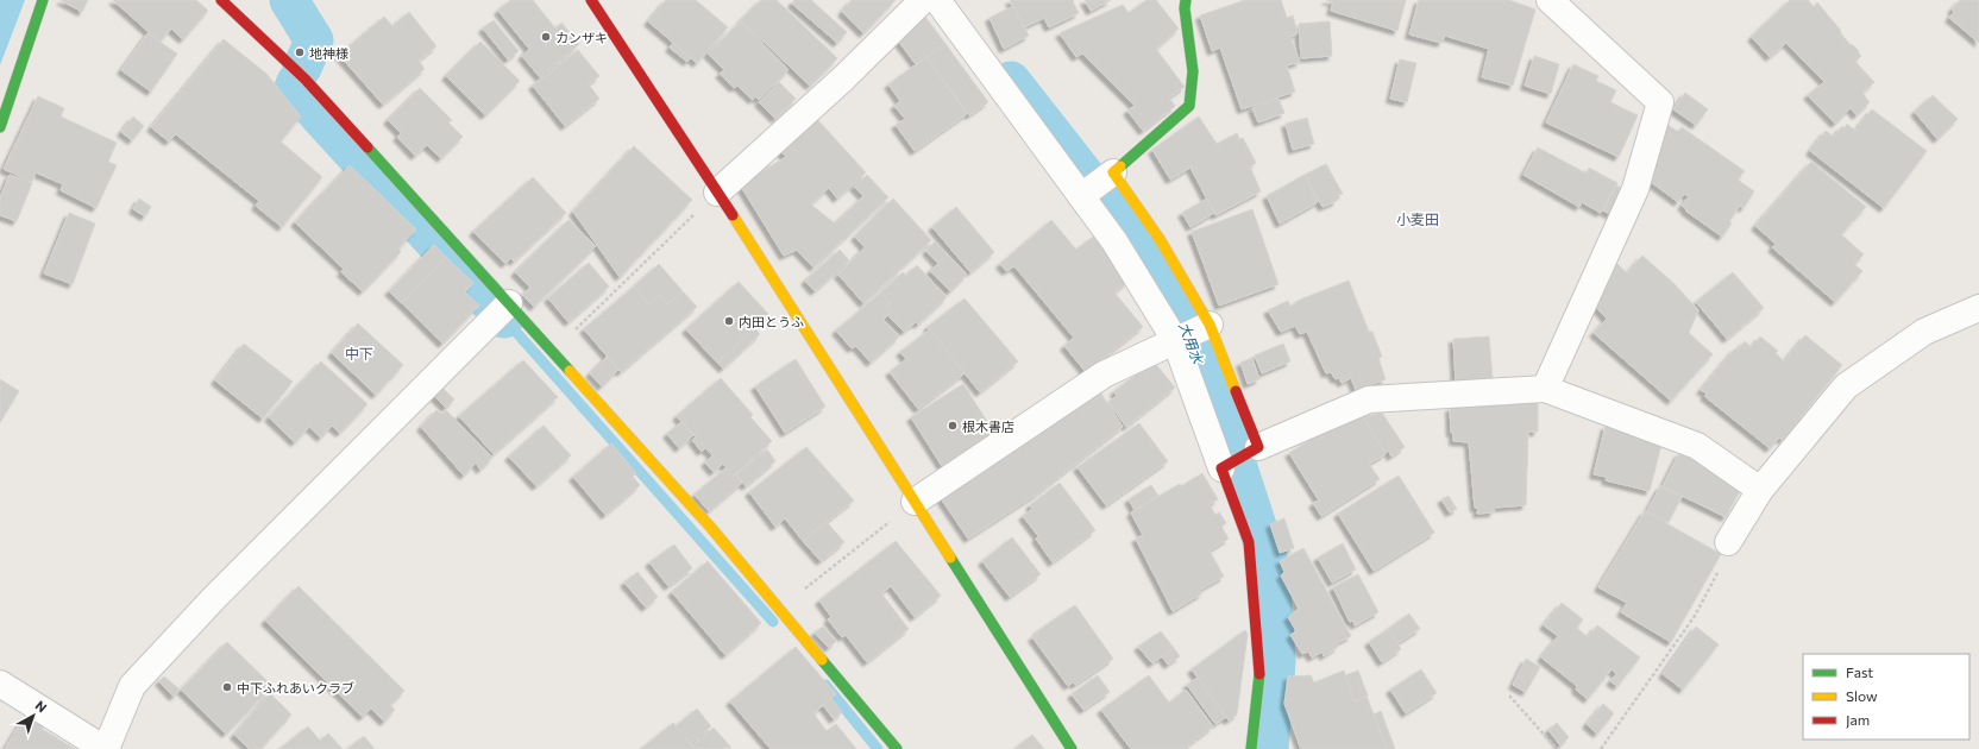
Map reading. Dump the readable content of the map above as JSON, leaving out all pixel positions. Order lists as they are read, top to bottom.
{
  "districts": ["小麦田", "中下"],
  "water": ["大用水"],
  "places": [
    "カンザキ",
    "地神様",
    "内田とうふ",
    "根木書店",
    "中下ふれあいクラブ"
  ],
  "legend": ["Fast", "Slow", "Jam"],
  "north": "top right"
}
